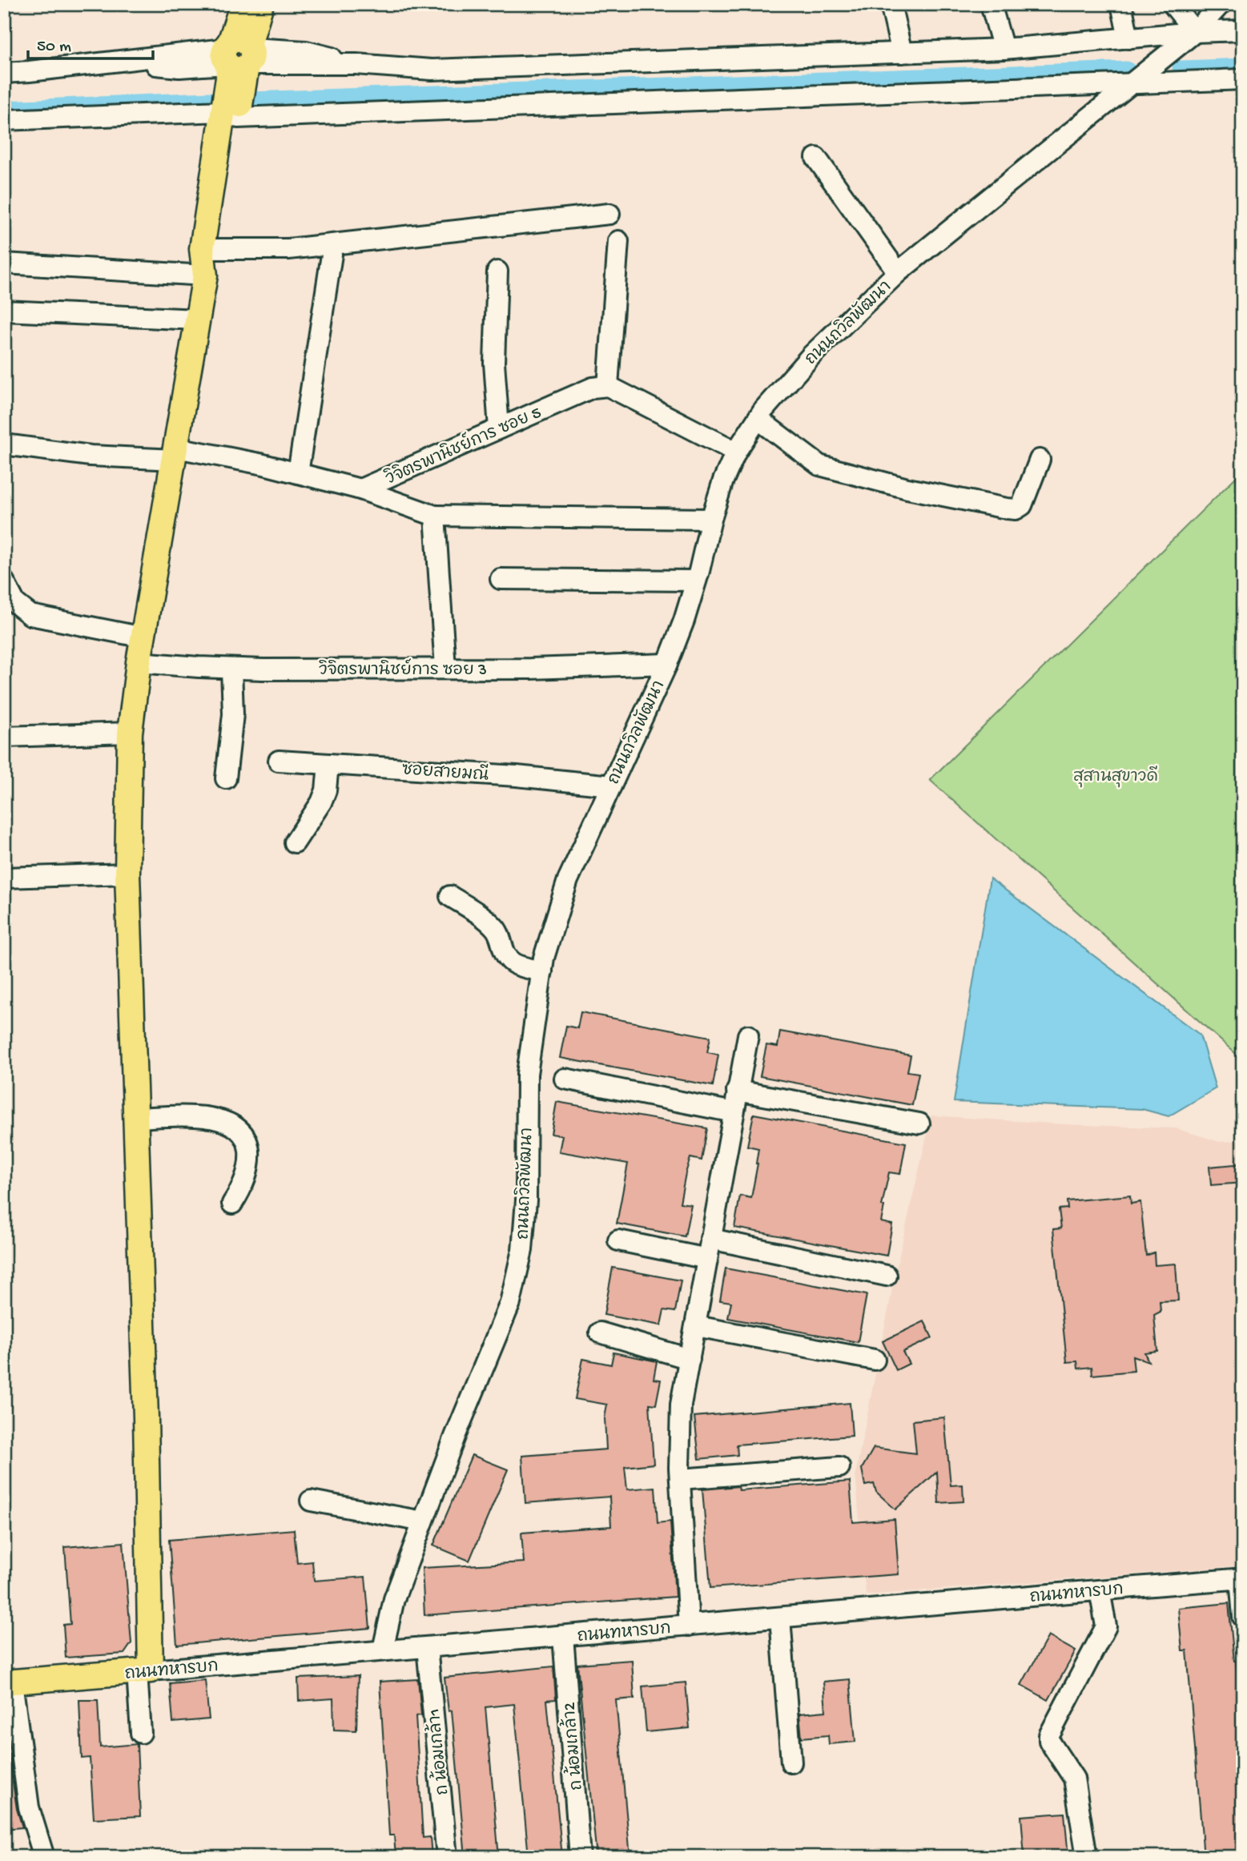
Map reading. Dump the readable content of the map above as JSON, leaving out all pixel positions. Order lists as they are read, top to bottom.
{
  "streets": {
    "main road": ["ถนนทหารบก"],
    "street": [
      "ถนนถวิลพัฒนา",
      "วิจิตรพานิชย์การ ซอย 5",
      "วิจิตรพานิชย์การ ซอย 3",
      "ซอยสายมณี",
      "ถ น้อมเกล้า2",
      "ถ น้อมเกล้า1"
    ]
  },
  "crossings": [
    ["ถนนถวิลพัฒนา", "วิจิตรพานิชย์การ ซอย 3"],
    ["ถนนถวิลพัฒนา", "ซอยสายมณี"],
    ["ถนนถวิลพัฒนา", "ถนนทหารบก"],
    ["ถนนทหารบก", "ถ น้อมเกล้า2"],
    ["ถนนทหารบก", "ถ น้อมเกล้า1"]
  ],
  "parks": ["สุสานสุขาวดี"],
  "scale_bar": "50 m"
}
